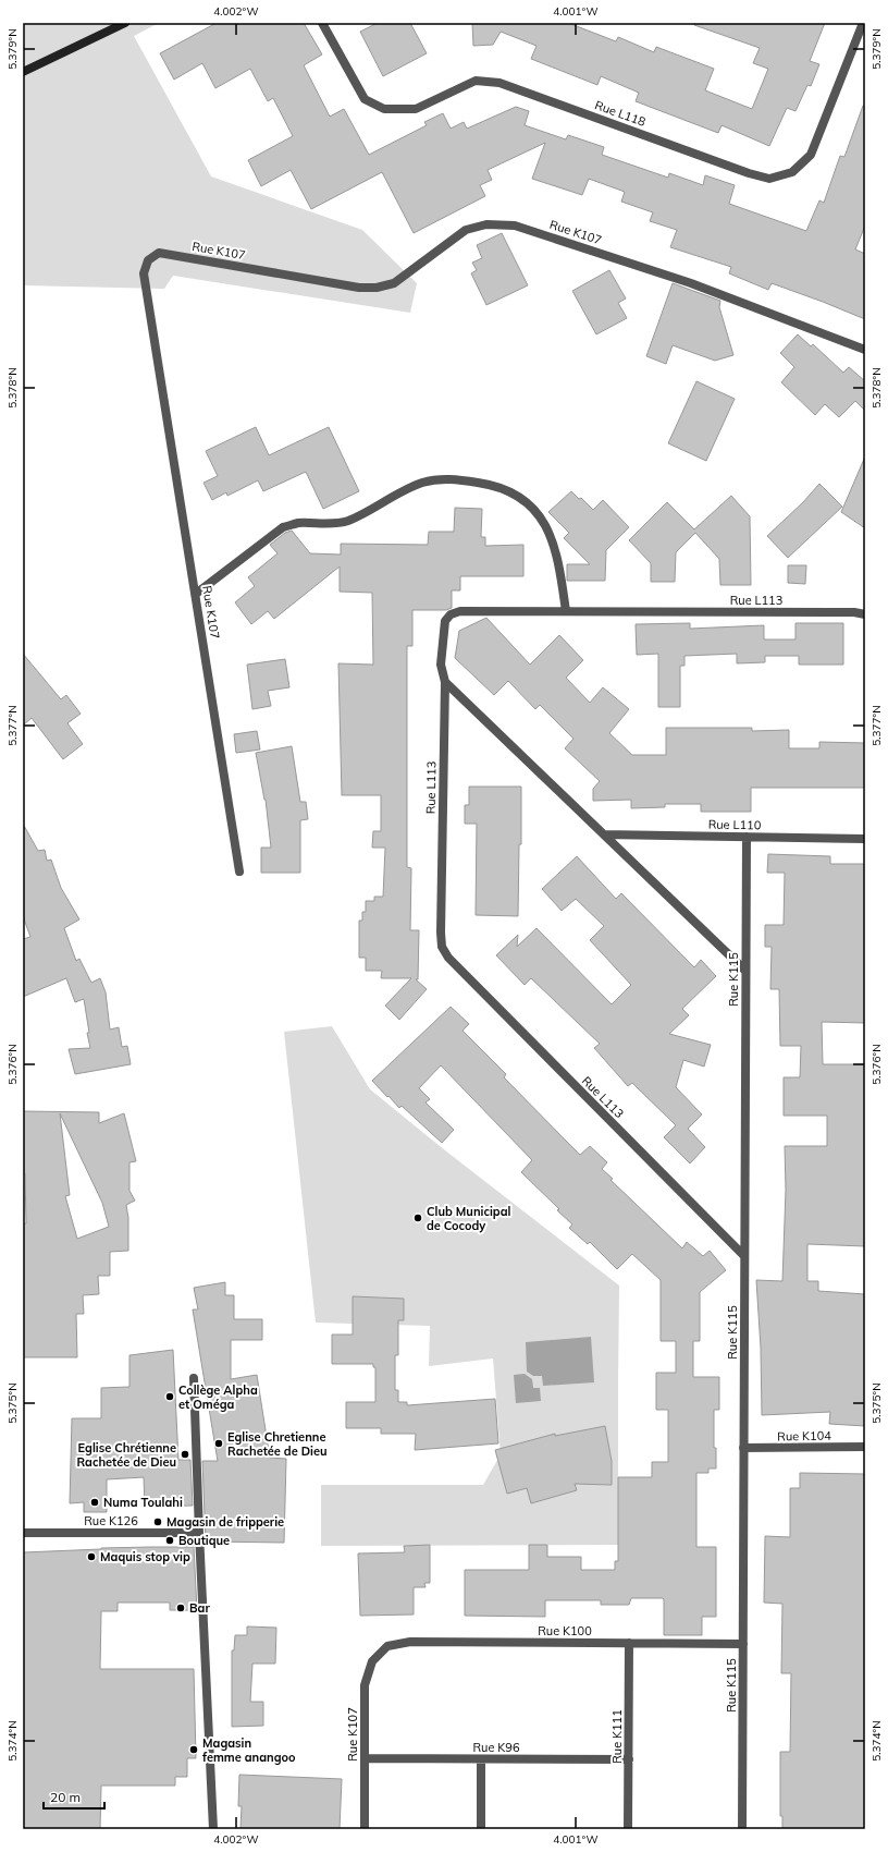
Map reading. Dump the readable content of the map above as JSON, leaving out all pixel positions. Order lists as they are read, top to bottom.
{
  "streets": {
    "street": [
      "Rue L118",
      "Rue K107",
      "Rue L113",
      "Rue L110",
      "Rue K115",
      "Rue K104",
      "Rue K126",
      "Rue K100",
      "Rue K111",
      "Rue K96"
    ]
  },
  "crossings": [
    ["Rue K107", "Rue K100"],
    ["Rue K107", "Rue K96"],
    ["Rue L113", "Rue K115"],
    ["Rue L110", "Rue K115"],
    ["Rue K115", "Rue K104"],
    ["Rue K115", "Rue K100"],
    ["Rue K100", "Rue K111"],
    ["Rue K111", "Rue K96"]
  ],
  "places": [
    "Club Municipal de Cocody",
    "Collège Alpha et Oméga",
    "Eglise Chretienne Rachetée de Dieu",
    "Eglise Chrétienne Rachetée de Dieu",
    "Numa Toulahi",
    "Magasin de fripperie",
    "Boutique",
    "Maquis stop vip",
    "Bar",
    "Magasin femme anangoo"
  ],
  "scale_bar": "20 m",
  "coordinates": [
    "4.002°W",
    "4.001°W",
    "5.379°N",
    "5.378°N",
    "5.377°N",
    "5.376°N",
    "5.375°N",
    "5.374°N"
  ]
}
